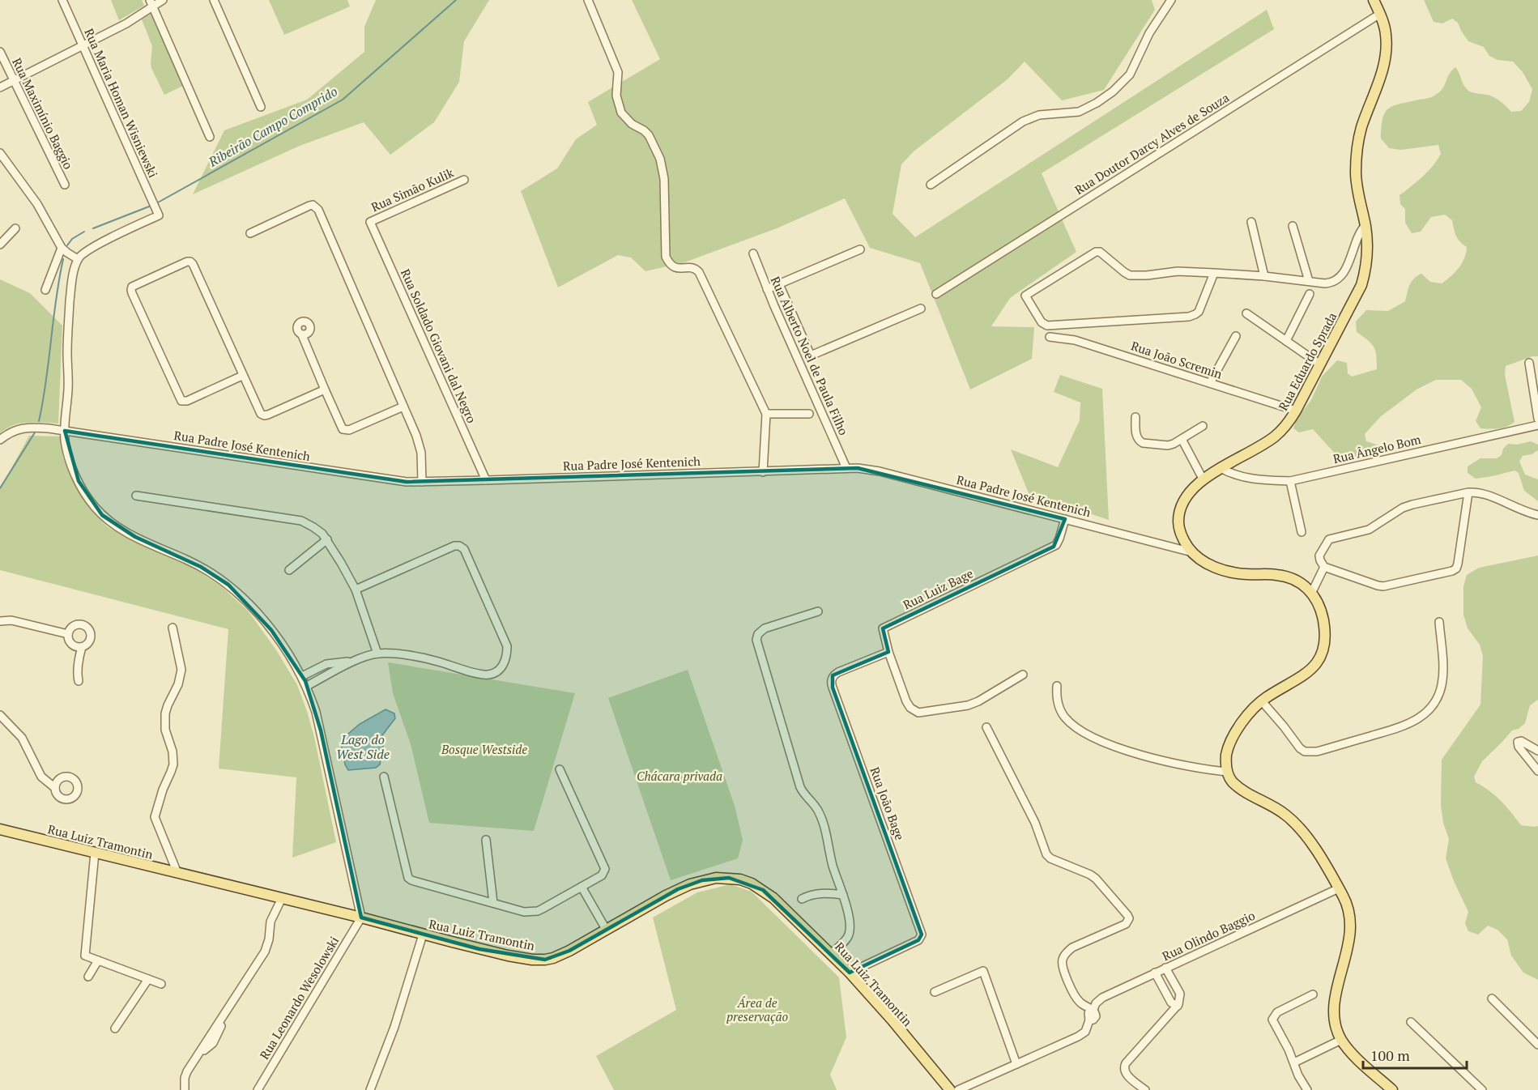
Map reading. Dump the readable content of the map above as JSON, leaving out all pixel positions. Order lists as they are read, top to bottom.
{
  "streets": {
    "main road": ["Rua Eduardo Sprada", "Rua Luiz Tramontin"],
    "street": [
      "Rua Maria Homan Wisniewski",
      "Rua Maximínio Baggio",
      "Rua Doutor Darcy Alves de Souza",
      "Rua Simão Kulik",
      "Rua Soldado Giovani dal Negro",
      "Rua Alberto Noel de Paula Filho",
      "Rua João Scremin",
      "Rua Padre José Kentenich",
      "Rua Ângelo Bom",
      "Rua Luiz Bage",
      "Rua João Bage",
      "Rua Olindo Baggio",
      "Rua Leonardo Wesolowski"
    ]
  },
  "crossings": [
    ["Rua Doutor Darcy Alves de Souza", "Rua Eduardo Sprada"],
    ["Rua Simão Kulik", "Rua Soldado Giovani dal Negro"],
    ["Rua Soldado Giovani dal Negro", "Rua Padre José Kentenich"],
    ["Rua Alberto Noel de Paula Filho", "Rua Padre José Kentenich"],
    ["Rua João Scremin", "Rua Eduardo Sprada"],
    ["Rua Eduardo Sprada", "Rua Padre José Kentenich"],
    ["Rua Eduardo Sprada", "Rua Ângelo Bom"],
    ["Rua Padre José Kentenich", "Rua Luiz Bage"],
    ["Rua Luiz Bage", "Rua João Bage"],
    ["Rua João Bage", "Rua Luiz Tramontin"],
    ["Rua Luiz Tramontin", "Rua Leonardo Wesolowski"]
  ],
  "water": ["Ribeirão Campo Comprido", "Lago do West Side"],
  "parks": ["Bosque Westside", "Chácara privada", "Área de preservação"],
  "scale_bar": "100 m"
}
